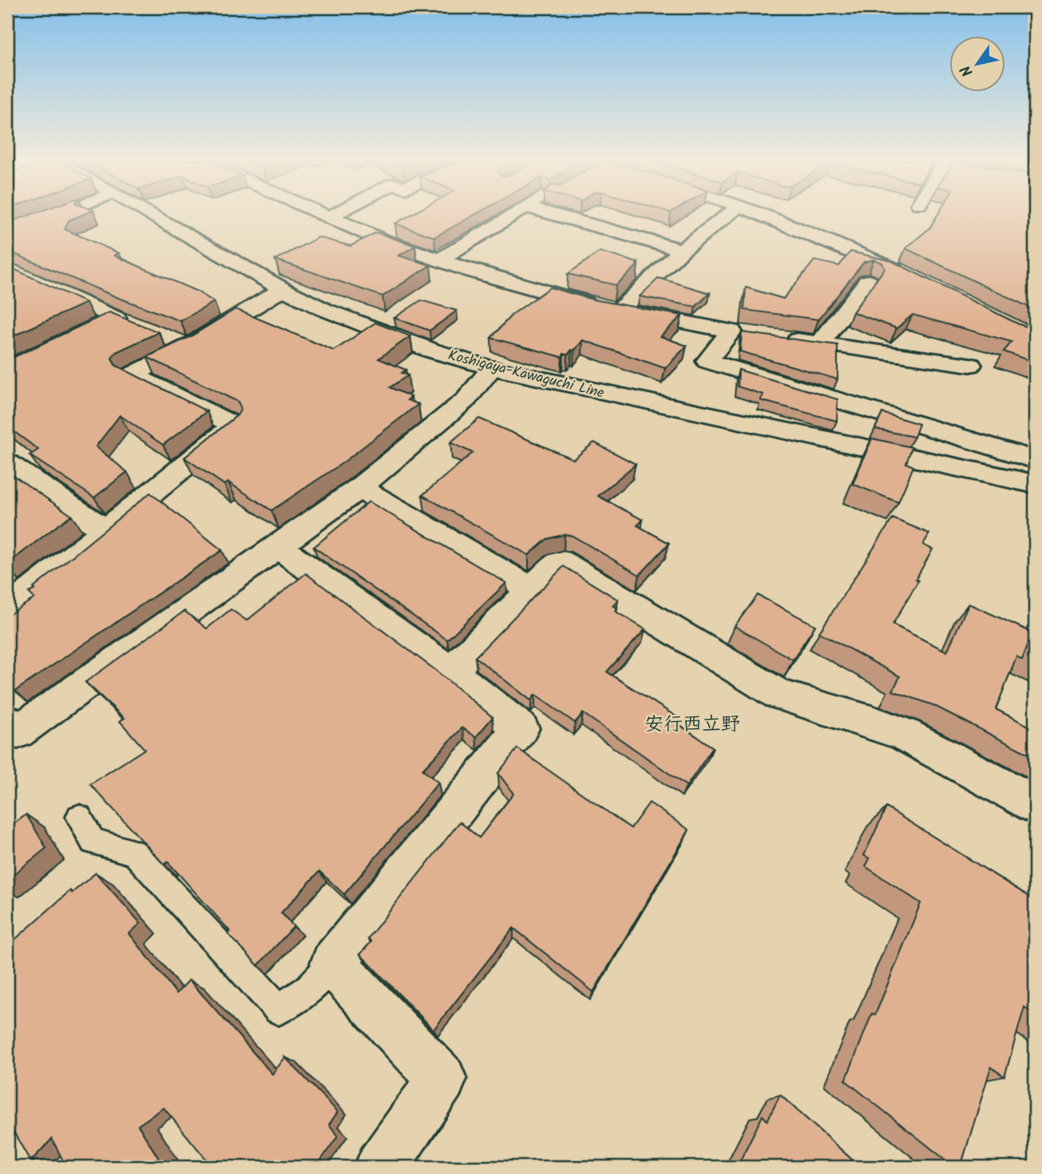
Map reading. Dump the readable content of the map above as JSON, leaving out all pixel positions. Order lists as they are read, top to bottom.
{
  "streets": {
    "street": ["Koshigaya-Kawaguchi Line"]
  },
  "districts": ["安行西立野"],
  "north": "bottom left"
}
